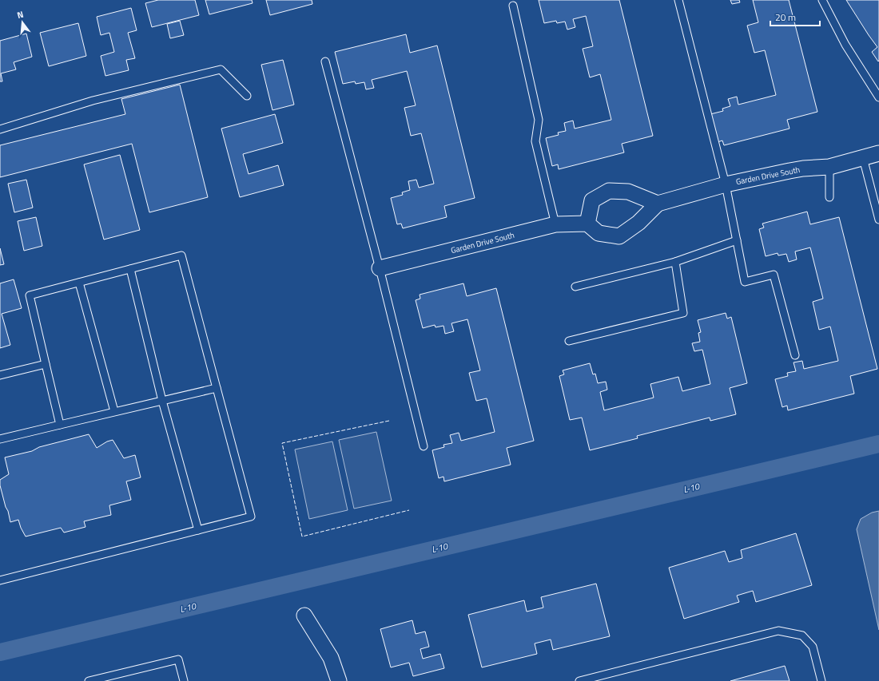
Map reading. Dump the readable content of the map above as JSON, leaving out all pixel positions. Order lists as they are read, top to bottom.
{
  "streets": {
    "street": ["Garden Drive South"]
  },
  "water": ["L-10"],
  "scale_bar": "20 m",
  "north": "top"
}
